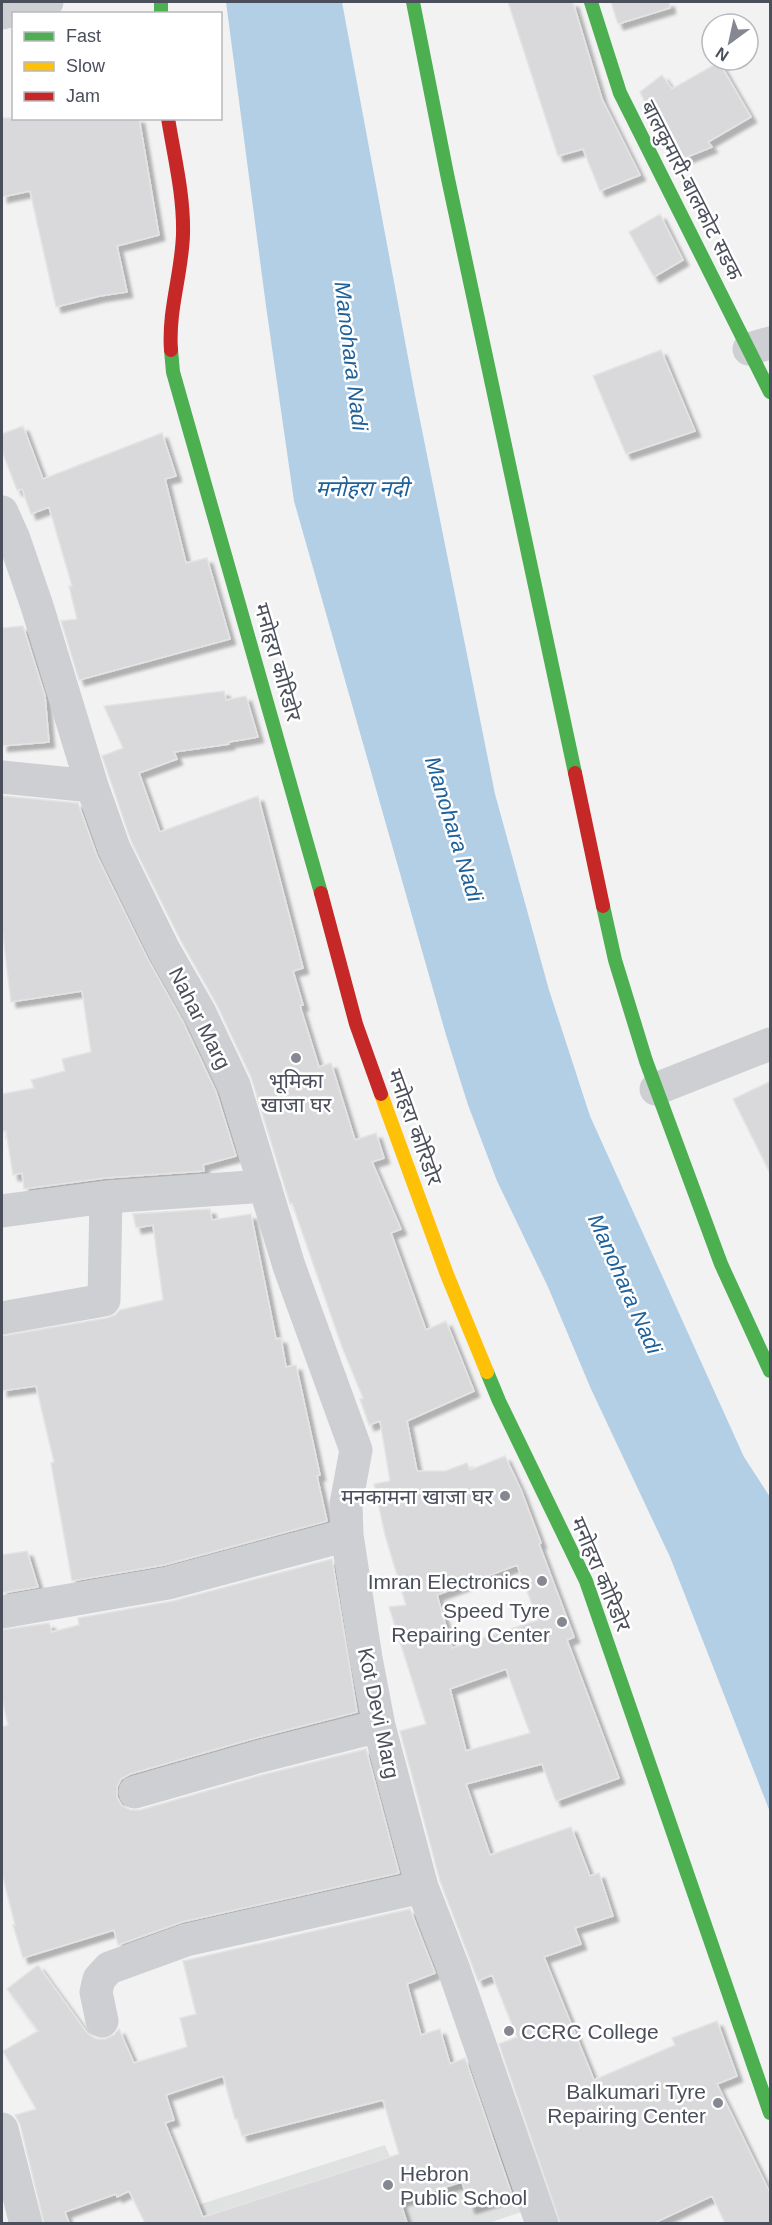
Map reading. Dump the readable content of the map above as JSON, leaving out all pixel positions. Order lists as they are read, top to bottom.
{
  "streets": {
    "main road": ["बालकुमारी-बालकोट सडक", "मनोहरा कोरिडोर"],
    "street": ["Nahar Marg", "Kot Devi Marg"]
  },
  "crossings": [
    ["Nahar Marg", "Kot Devi Marg"]
  ],
  "water": ["Manohara Nadi", "मनोहरा नदी"],
  "places": [
    "भूमिका खाजा घर",
    "मनकामना खाजा घर",
    "Imran Electronics",
    "Speed Tyre Repairing Center",
    "CCRC College",
    "Balkumari Tyre Repairing Center",
    "Hebron Public School"
  ],
  "legend": ["Fast", "Slow", "Jam"],
  "north": "bottom left"
}
